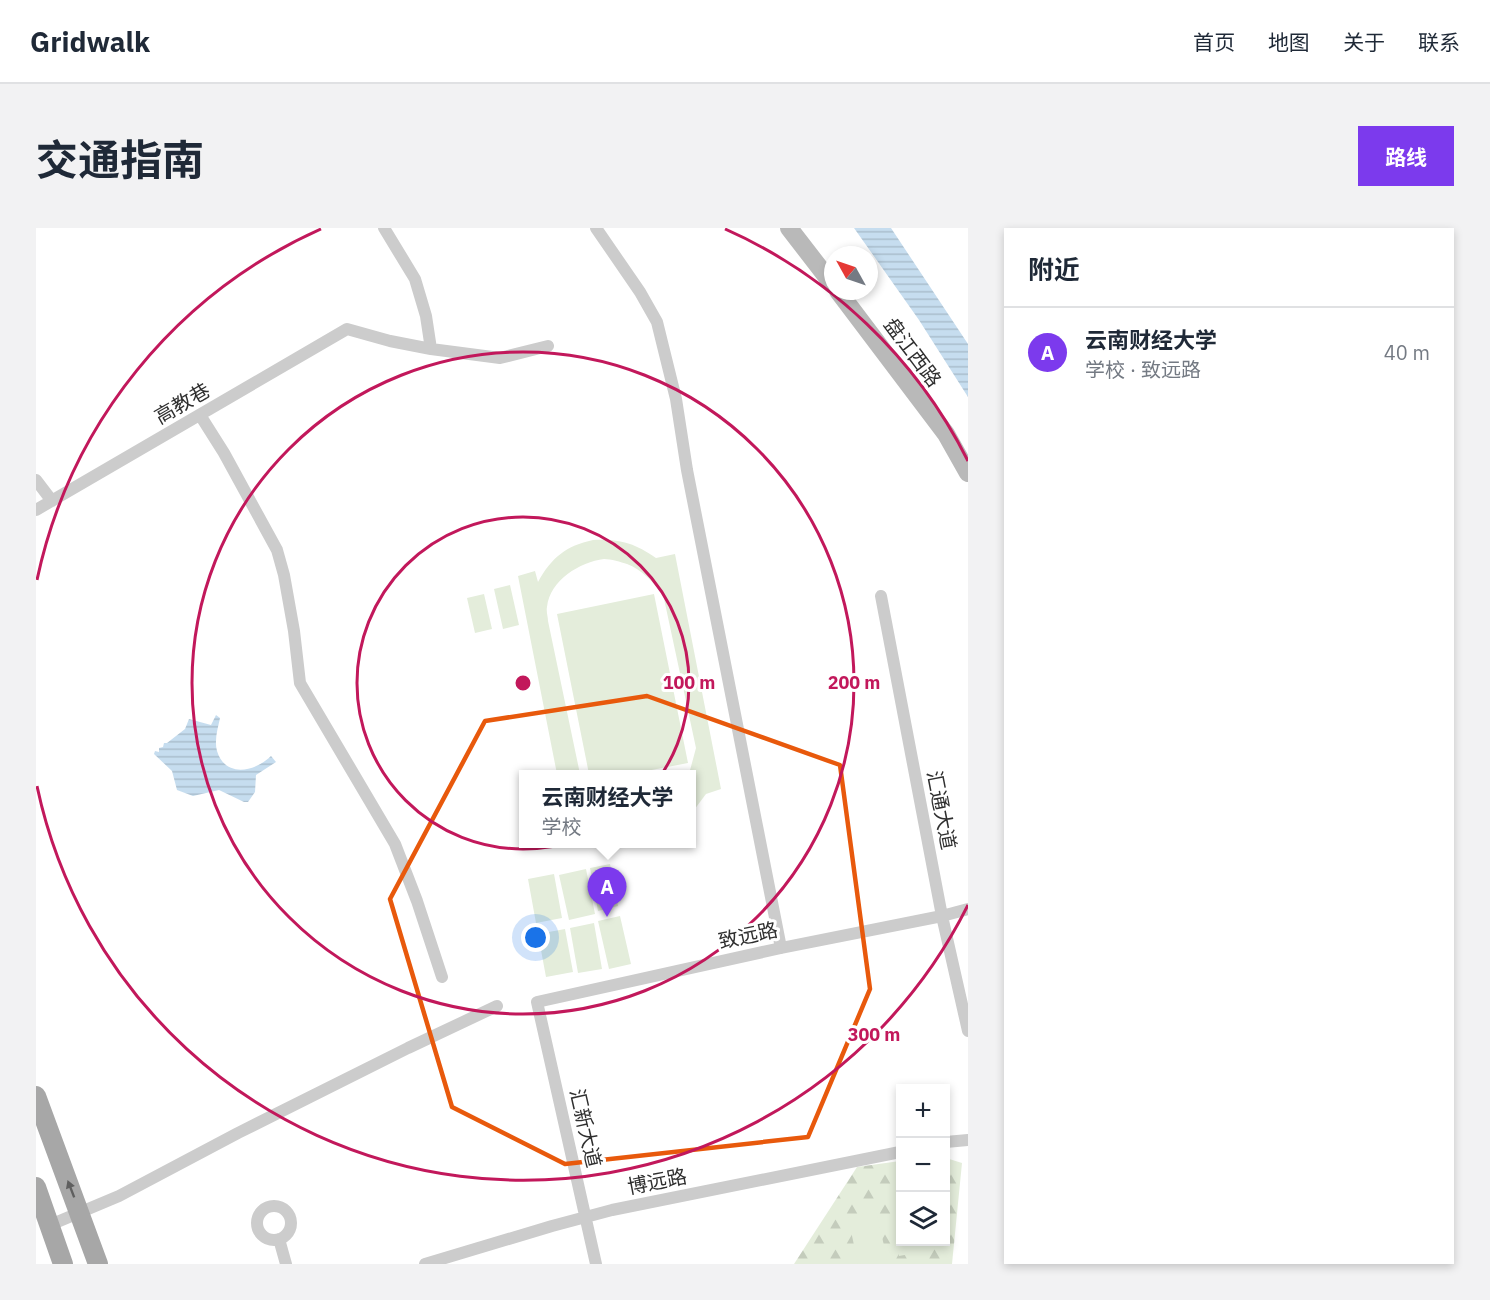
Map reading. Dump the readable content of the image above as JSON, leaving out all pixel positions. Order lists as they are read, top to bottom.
{
  "streets": {
    "street": [
      "盘江西路",
      "高教巷",
      "汇通大道",
      "致远路",
      "汇新大道",
      "博远路"
    ]
  },
  "crossings": [
    ["汇通大道", "致远路"],
    ["致远路", "汇新大道"],
    ["汇新大道", "博远路"]
  ],
  "north": "top left",
  "page": {
    "header": "Gridwalk",
    "nav": [
      "首页",
      "地图",
      "关于",
      "联系"
    ],
    "title": "交通指南",
    "buttons": "路线",
    "heading": "附近",
    "list": [
      {
        "mark": "A",
        "name": "云南财经大学",
        "note": "学校 · 致远路",
        "value": "40 m"
      }
    ],
    "popup": ["云南财经大学", "学校"],
    "pins": "A",
    "map_buttons": ["+", "−"]
  },
  "rings": ["100 m", "200 m", "300 m"]
}
